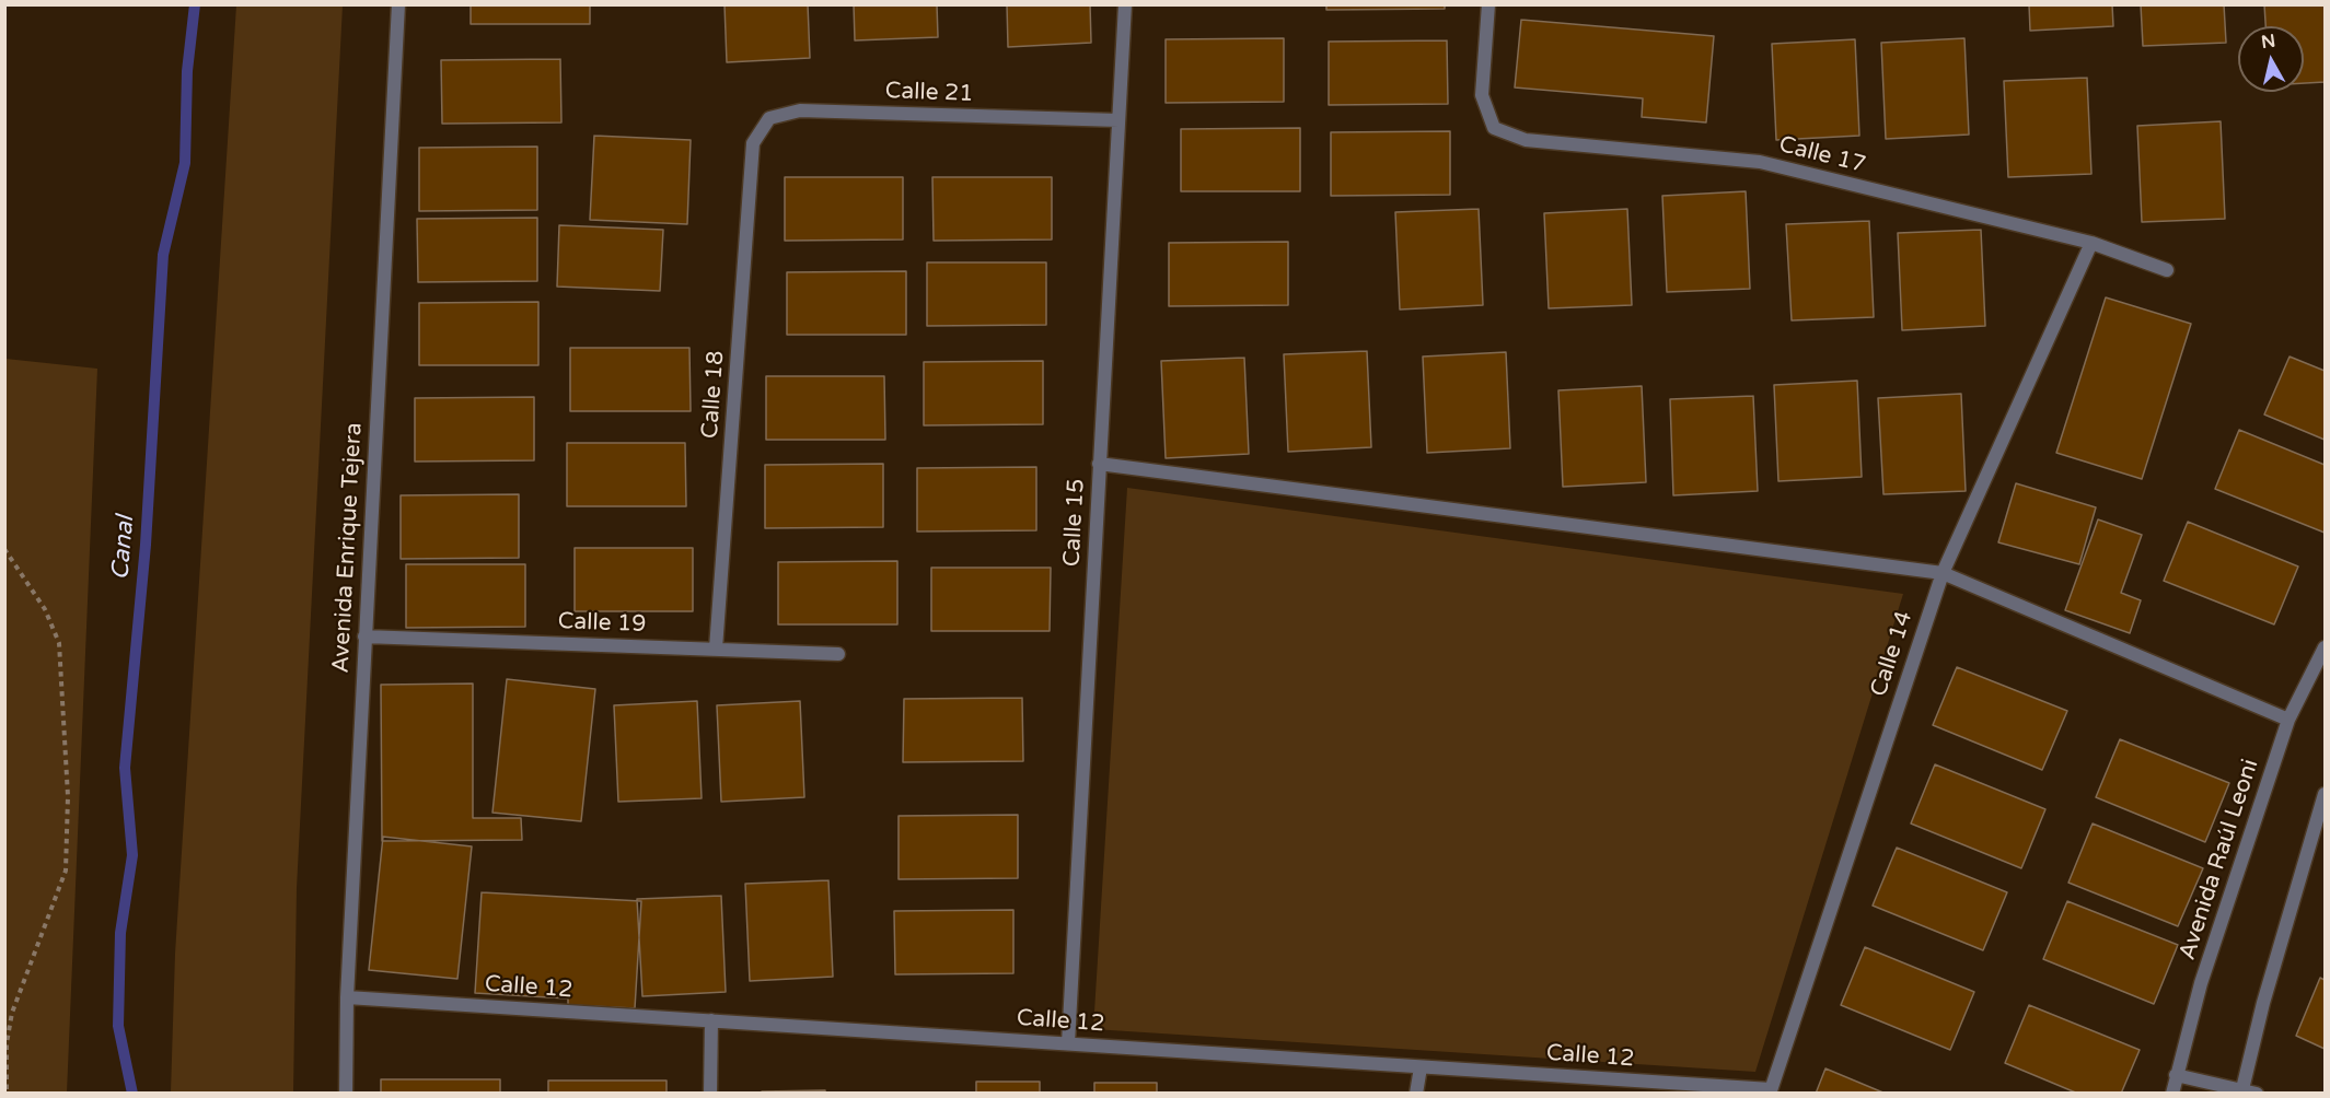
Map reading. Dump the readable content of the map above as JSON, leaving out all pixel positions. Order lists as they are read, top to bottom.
{
  "streets": {
    "street": [
      "Calle 21",
      "Calle 17",
      "Calle 18",
      "Calle 15",
      "Avenida Enrique Tejera",
      "Calle 19",
      "Calle 14",
      "Avenida Raúl Leoni",
      "Calle 12"
    ]
  },
  "crossings": [
    ["Calle 21", "Calle 18"],
    ["Calle 21", "Calle 15"],
    ["Calle 17", "Calle 14"],
    ["Calle 18", "Calle 19"],
    ["Calle 15", "Calle 12"],
    ["Avenida Enrique Tejera", "Calle 19"],
    ["Avenida Enrique Tejera", "Calle 12"],
    ["Calle 14", "Calle 12"]
  ],
  "water": ["Canal"],
  "north": "top"
}
